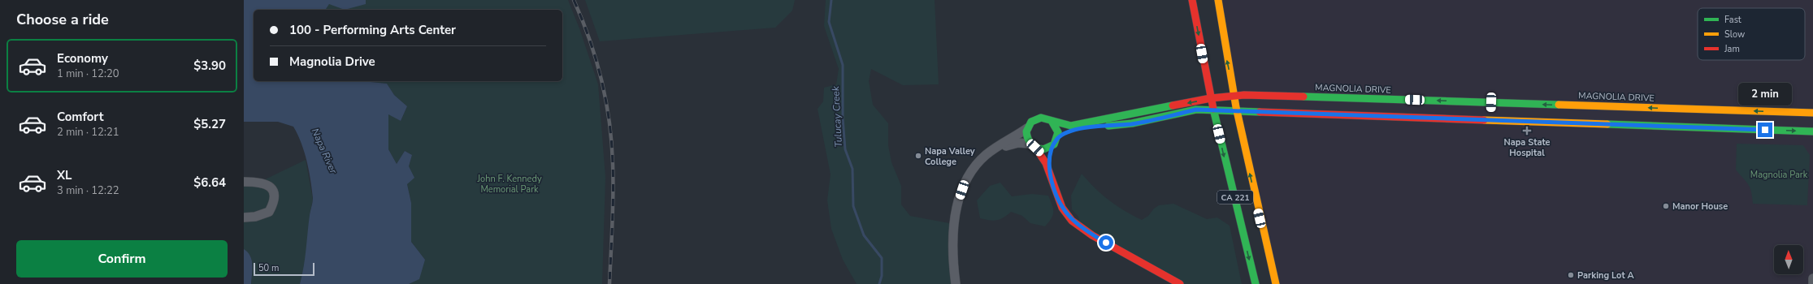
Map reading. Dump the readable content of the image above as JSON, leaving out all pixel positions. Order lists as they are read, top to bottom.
{
  "streets": {
    "street": ["MAGNOLIA DRIVE", "CA 221"]
  },
  "crossings": [
    ["MAGNOLIA DRIVE", "CA 221"]
  ],
  "water": ["Tulucay Creek", "Napa River"],
  "parks": ["Magnolia Park", "John F. Kennedy Memorial Park"],
  "places": {
    "health": ["Napa State Hospital"],
    "other": ["Napa Valley College", "Manor House", "Parking Lot A"]
  },
  "legend": ["Fast", "Slow", "Jam"],
  "scale_bar": "50 m",
  "north": "top",
  "page": {
    "heading": "Choose a ride",
    "banner": ["100 - Performing Arts Center", "Magnolia Drive"],
    "list": [
      {
        "name": "Economy",
        "note": "1 min · 12:20",
        "value": "$3.90"
      },
      {
        "name": "Comfort",
        "note": "2 min · 12:21",
        "value": "$5.27"
      },
      {
        "name": "XL",
        "note": "3 min · 12:22",
        "value": "$6.64"
      }
    ],
    "bubble": "2 min",
    "buttons": "Confirm",
    "scale": "50 m"
  }
}
